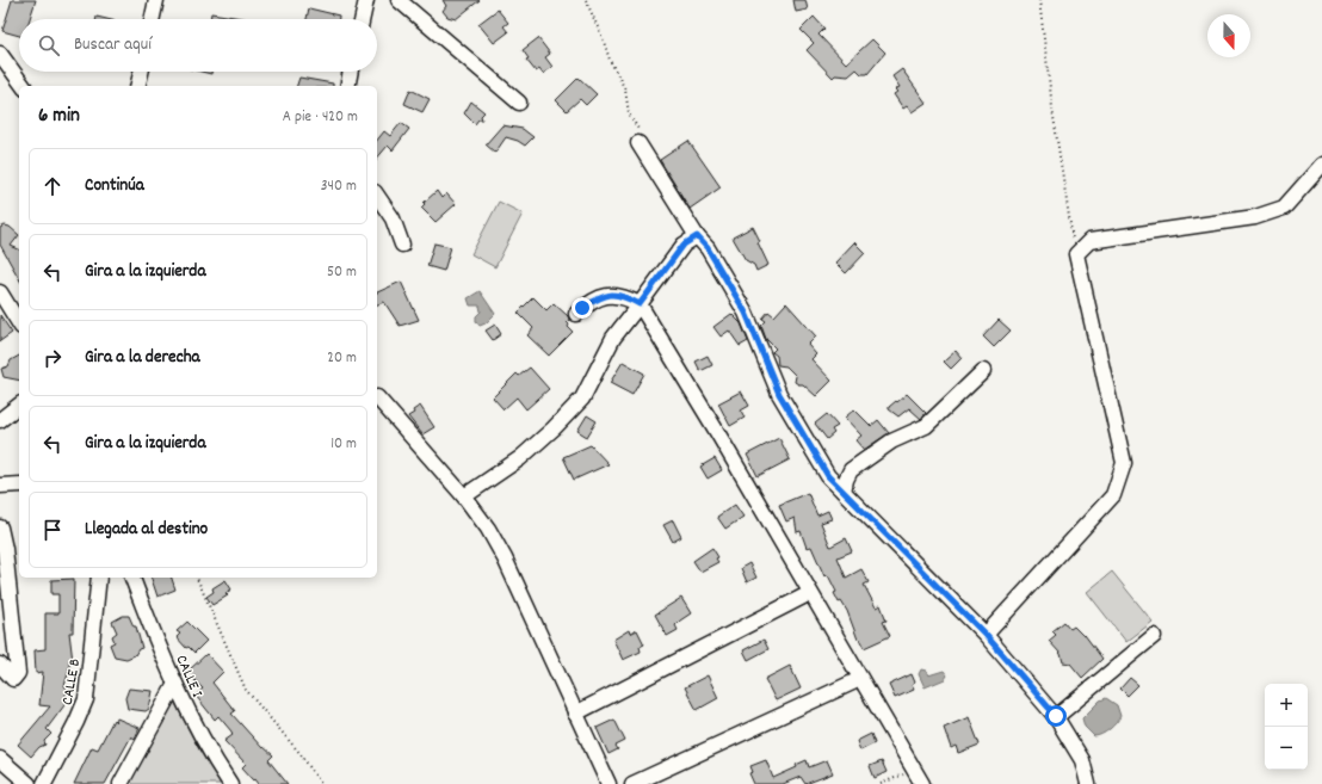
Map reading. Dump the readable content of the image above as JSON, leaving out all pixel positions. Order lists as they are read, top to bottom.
{
  "streets": {
    "street": ["CALLE I", "CALLE B"]
  },
  "north": "bottom",
  "page": {
    "search": "Buscar aquí",
    "heading": ["6 min", "A pie · 420 m"],
    "list": [
      ["Continúa", "340 m"],
      ["Gira a la izquierda", "50 m"],
      ["Gira a la derecha", "20 m"],
      ["Gira a la izquierda", "10 m"],
      "Llegada al destino"
    ],
    "map_buttons": ["+", "−"]
  }
}
